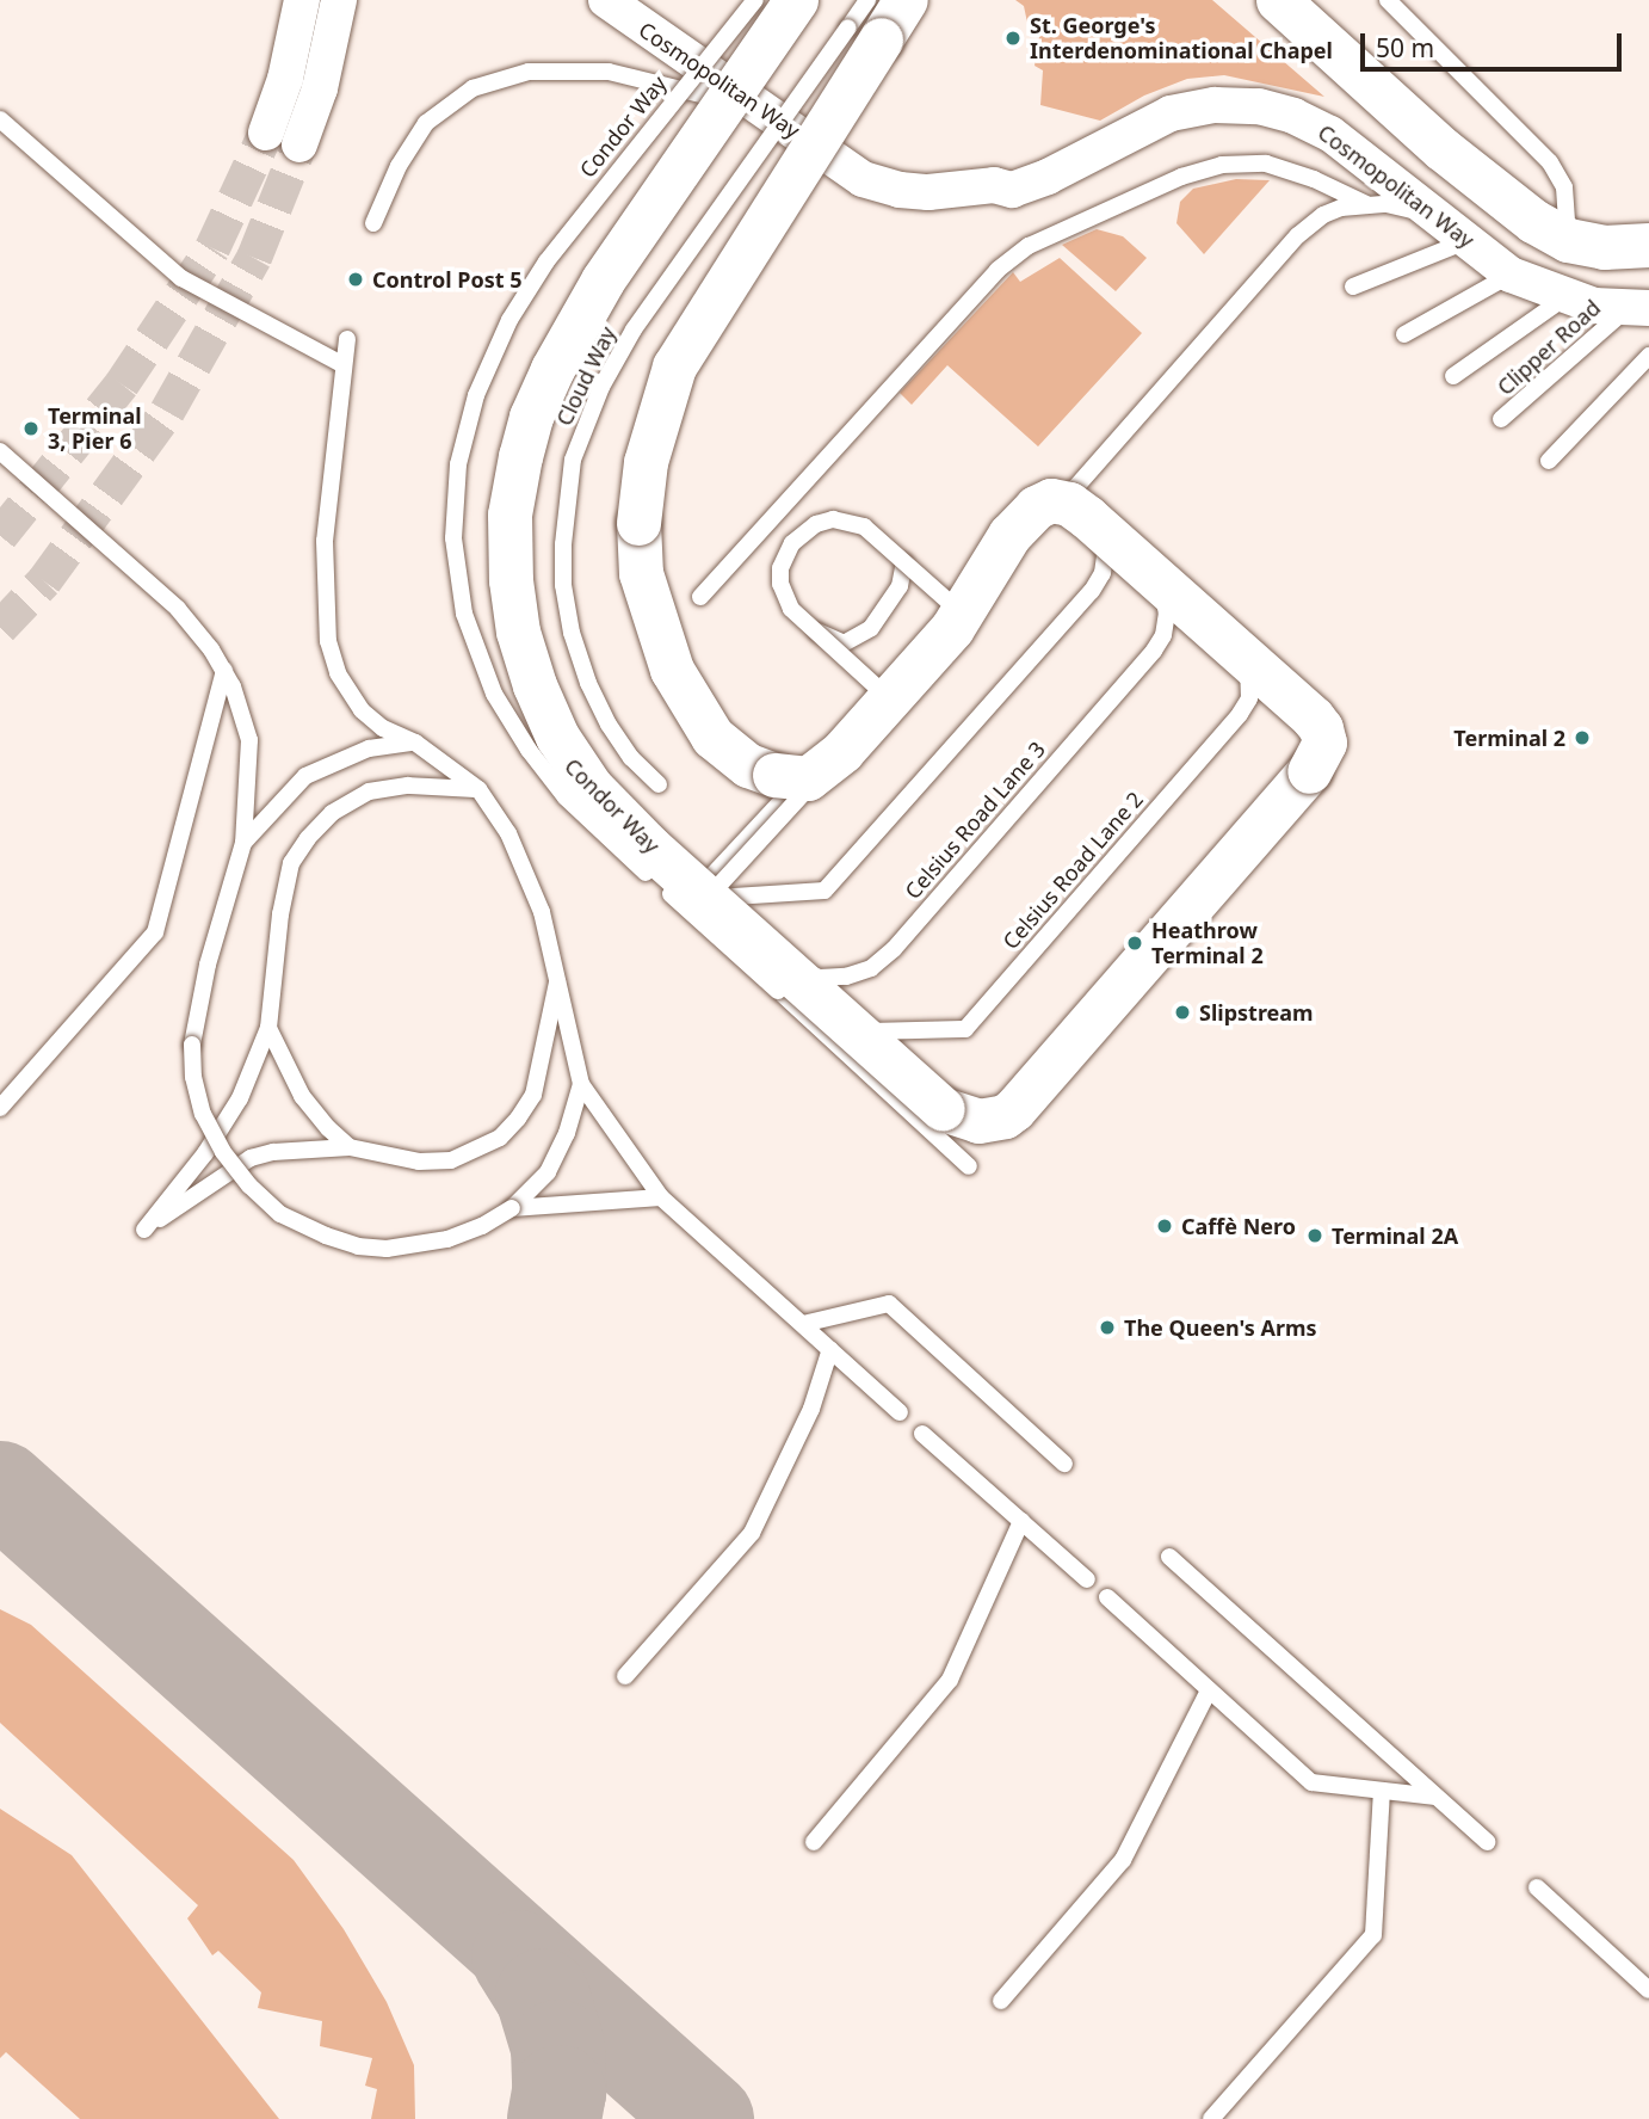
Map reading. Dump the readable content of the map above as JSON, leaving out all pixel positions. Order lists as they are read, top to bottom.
{
  "streets": {
    "street": ["Cosmopolitan Way"],
    "lane": [
      "Condor Way",
      "Clipper Road",
      "Cloud Way",
      "Celsius Road Lane 3",
      "Celsius Road Lane 2"
    ]
  },
  "crossings": [
    ["Cosmopolitan Way", "Clipper Road"],
    ["Condor Way", "Celsius Road Lane 3"]
  ],
  "places": [
    "St. George's Interdenominational Chapel",
    "Control Post 5",
    "Terminal 3, Pier 6",
    "Terminal 2",
    "Heathrow Terminal 2",
    "Slipstream",
    "Caffè Nero",
    "Terminal 2A",
    "The Queen's Arms"
  ],
  "scale_bar": "50 m"
}
